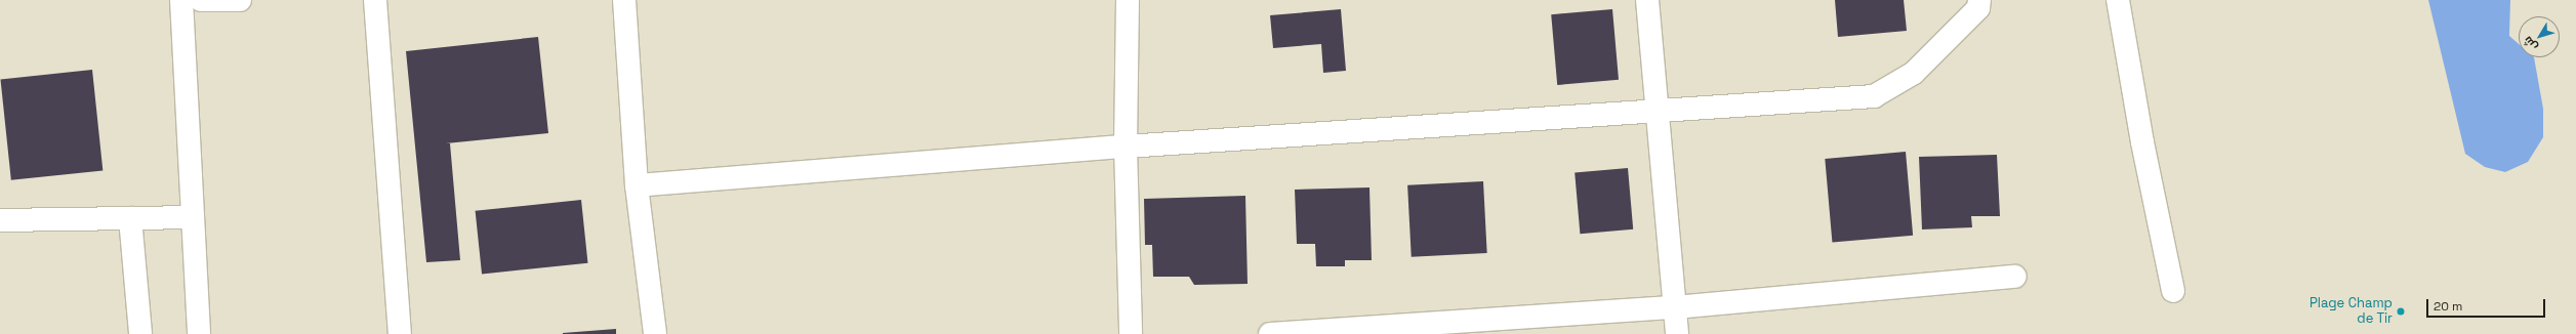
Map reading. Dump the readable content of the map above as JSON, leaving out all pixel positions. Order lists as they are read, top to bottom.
{
  "places": ["Plage Champ de Tir"],
  "scale_bar": "20 m",
  "north": "bottom left"
}
